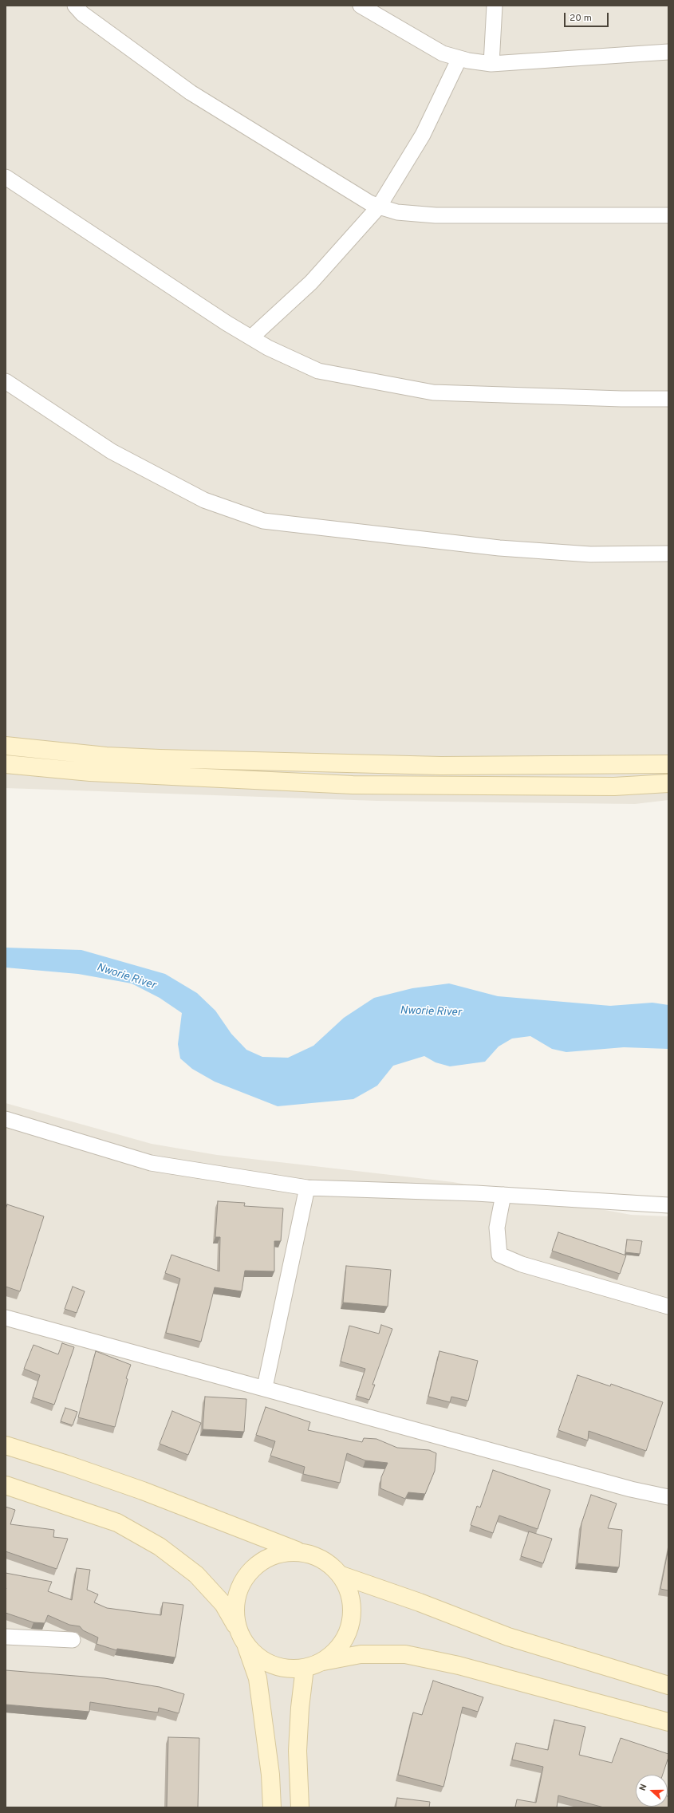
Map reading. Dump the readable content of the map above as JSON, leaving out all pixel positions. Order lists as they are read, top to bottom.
{
  "water": ["Nworie River"],
  "scale_bar": "20 m",
  "north": "left"
}
